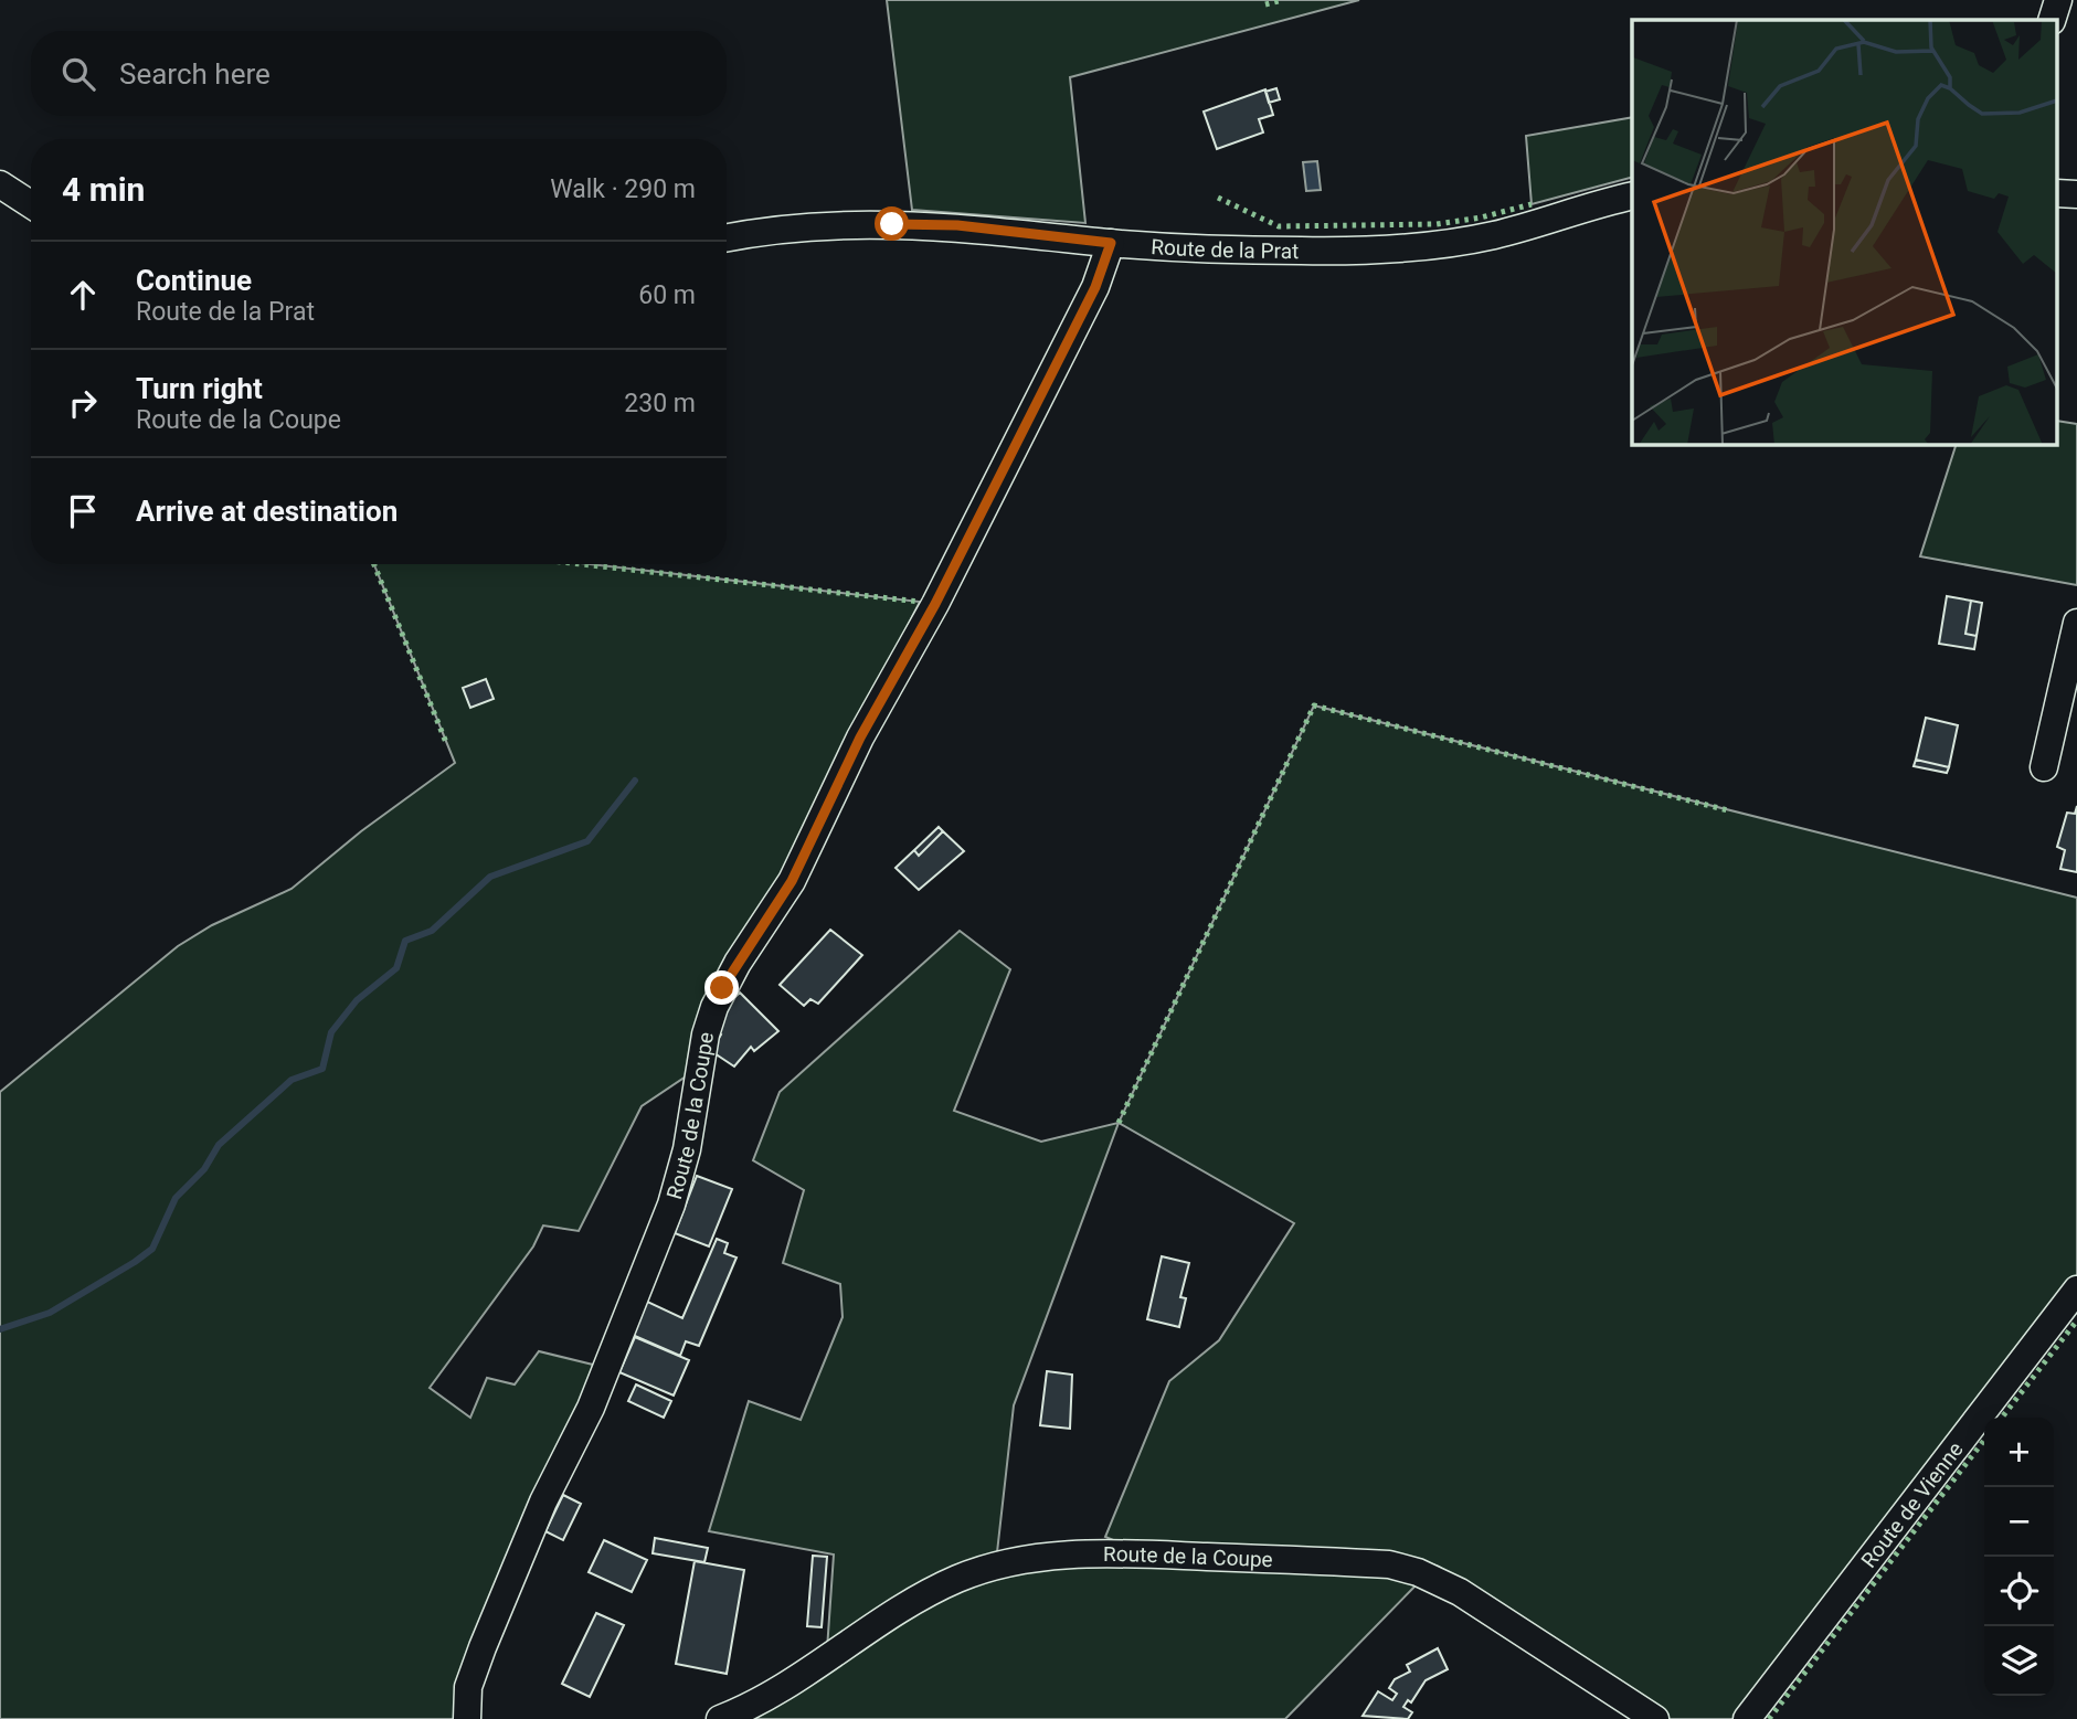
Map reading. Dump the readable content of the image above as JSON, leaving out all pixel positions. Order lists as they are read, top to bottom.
{
  "streets": {
    "street": ["Route de la Prat", "Route de la Coupe", "Route de Vienne"]
  },
  "crossings": [
    ["Route de la Prat", "Route de la Coupe"]
  ],
  "page": {
    "search": "Search here",
    "heading": ["4 min", "Walk · 290 m"],
    "list": [
      ["Continue", "Route de la Prat", "60 m"],
      ["Turn right", "Route de la Coupe", "230 m"],
      "Arrive at destination"
    ],
    "map_buttons": ["+", "−"]
  }
}
